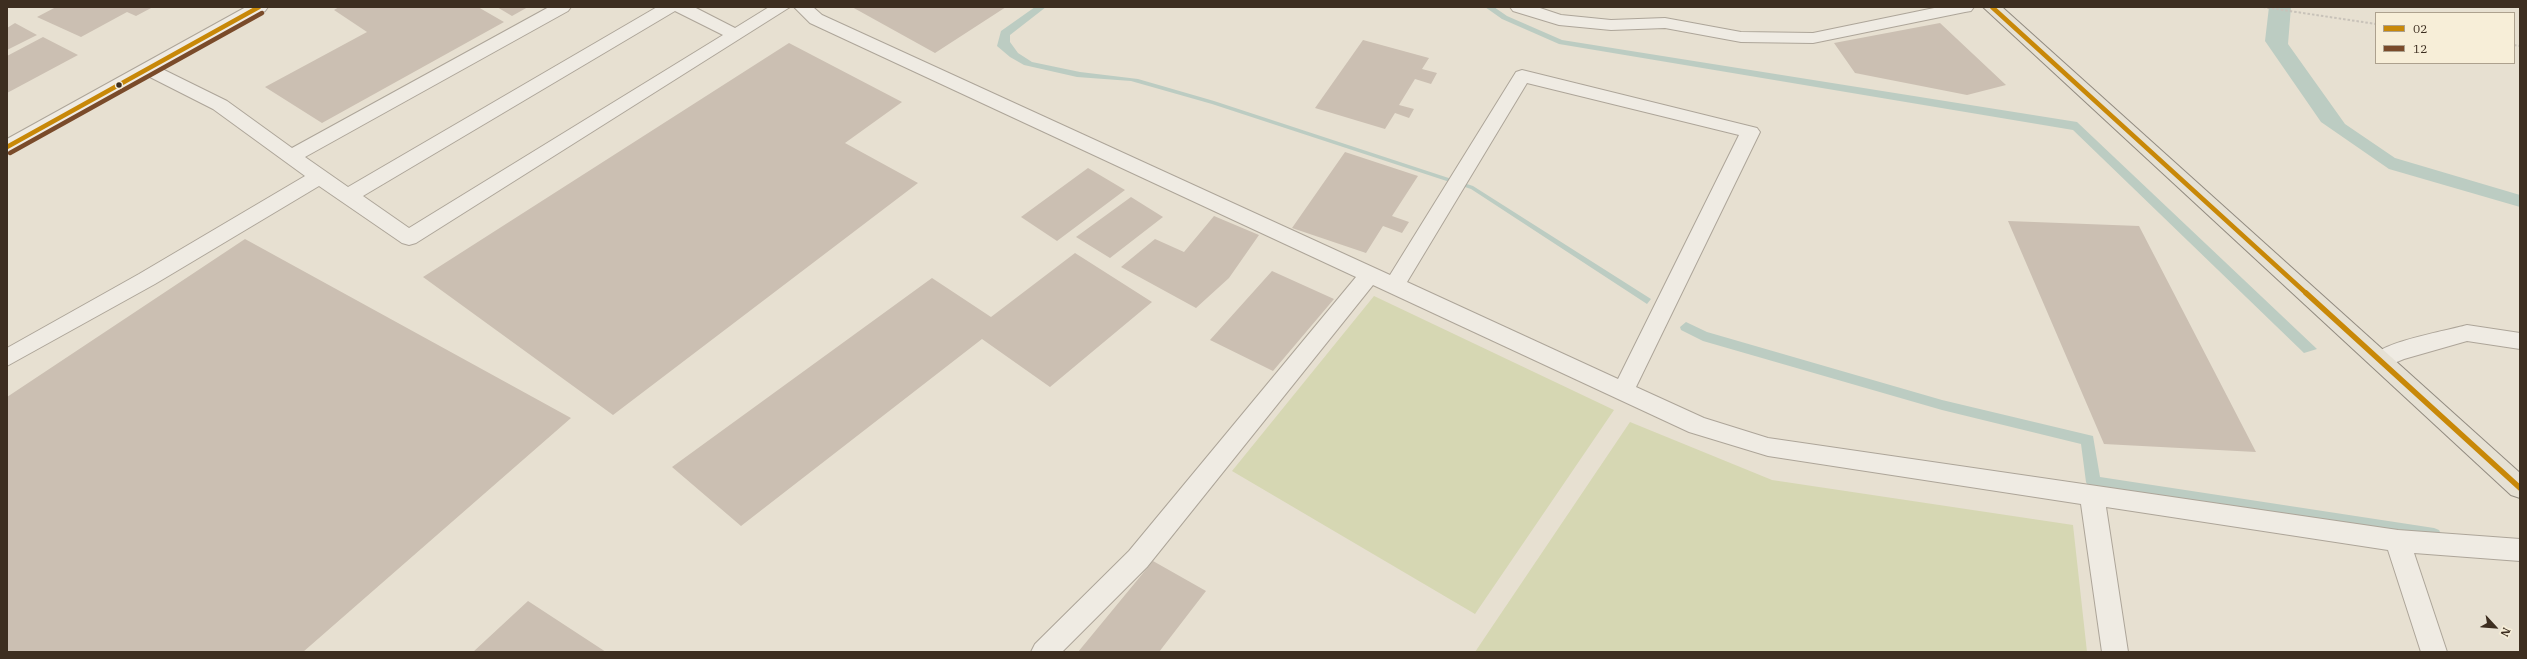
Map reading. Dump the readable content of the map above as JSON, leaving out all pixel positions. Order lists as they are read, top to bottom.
{
  "lines": ["transit line 02", "transit line 12"],
  "legend": ["02", "12"],
  "north": "bottom right"
}
